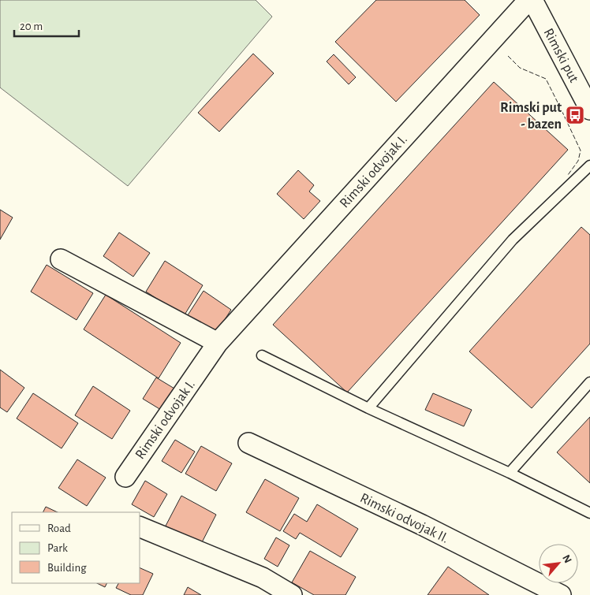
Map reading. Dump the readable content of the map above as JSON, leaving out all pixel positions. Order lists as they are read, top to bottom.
{
  "streets": {
    "street": ["Rimski put", "Rimski odvojak I.", "Rimski odvojak II."]
  },
  "places": {
    "bus stop": ["Rimski put - bazen"]
  },
  "legend": ["Road", "Park", "Building"],
  "scale_bar": "20 m",
  "north": "top right"
}
